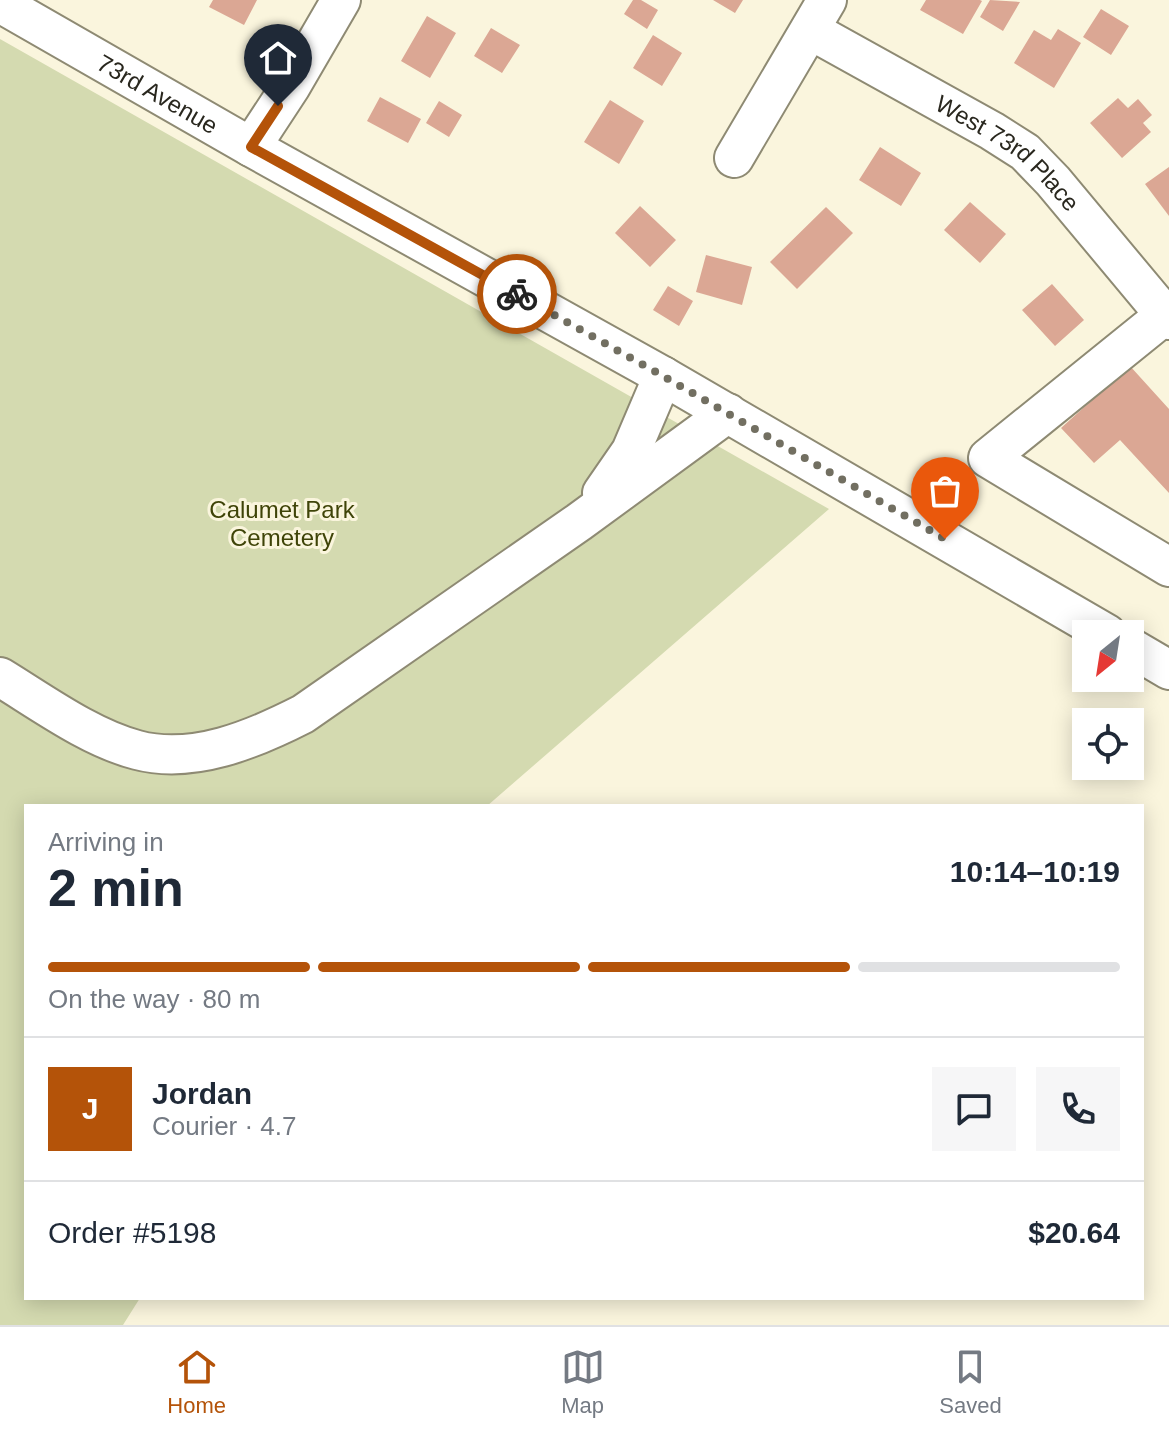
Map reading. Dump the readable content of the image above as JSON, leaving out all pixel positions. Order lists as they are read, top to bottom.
{
  "streets": {
    "street": ["73rd Avenue", "West 73rd Place"]
  },
  "parks": ["Calumet Park Cemetery"],
  "north": "bottom left",
  "page": {
    "heading": ["2 min", "Arriving in", "10:14–10:19"],
    "panel": [
      "Jordan",
      "Courier · 4.7",
      "Order #5198",
      "$20.64"
    ],
    "bar": "On the way · 80 m",
    "round": "J",
    "tabs": ["Home", "Map", "Saved"]
  }
}
